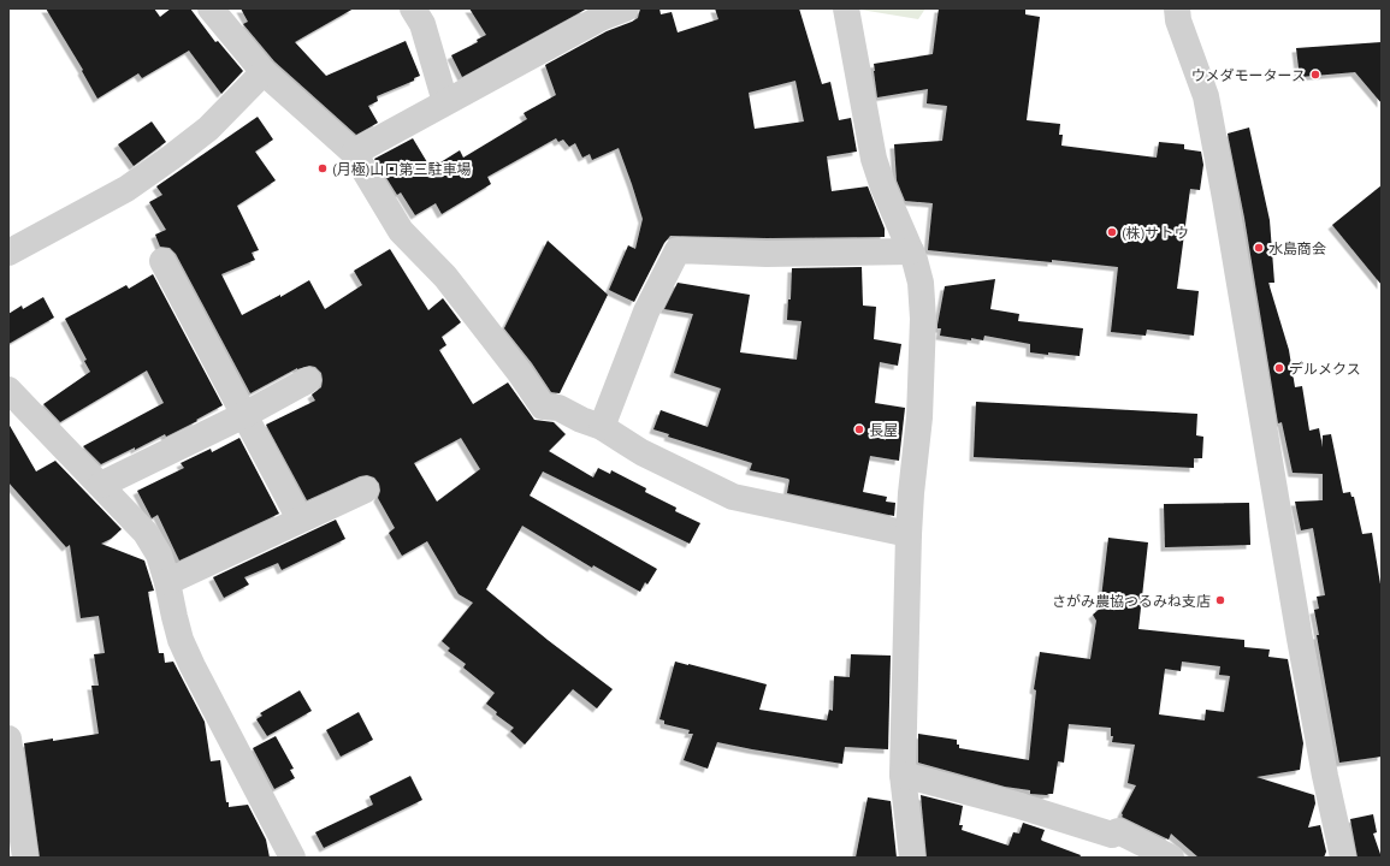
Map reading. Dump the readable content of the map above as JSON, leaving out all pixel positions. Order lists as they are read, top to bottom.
{
  "places": [
    "ウメダモータース",
    "(月極)山口第三駐車場",
    "(株)サトウ",
    "水島商会",
    "デルメクス",
    "長屋",
    "さがみ農協つるみね支店"
  ]
}
